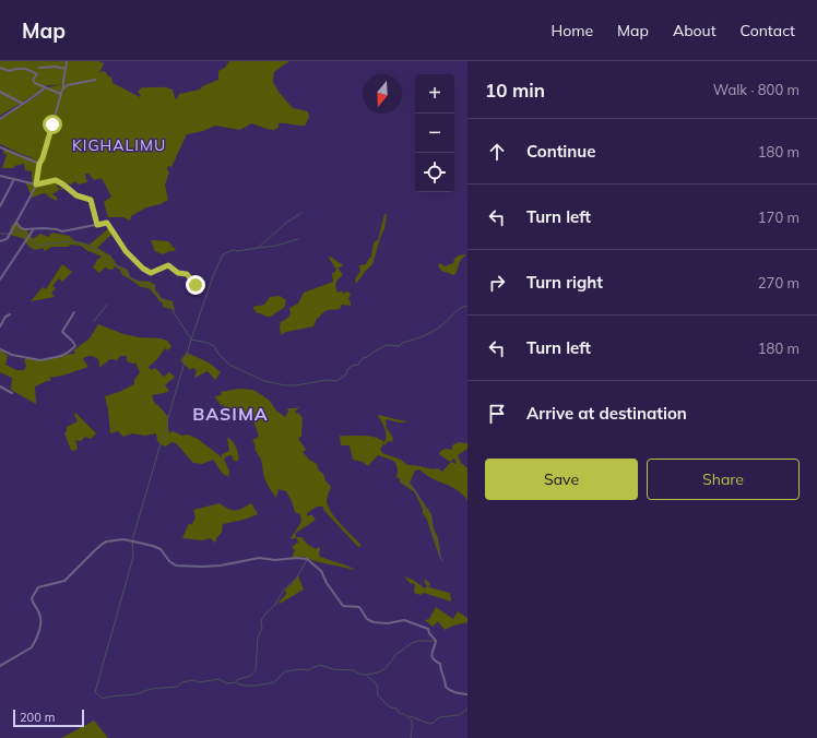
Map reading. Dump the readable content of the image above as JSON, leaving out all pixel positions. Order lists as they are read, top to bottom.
{
  "districts": ["KIGHALIMU", "BASIMA"],
  "scale_bar": "200 m",
  "north": "bottom",
  "page": {
    "header": "Map",
    "nav": [
      "Home",
      "Map",
      "About",
      "Contact"
    ],
    "heading": ["10 min", "Walk · 800 m"],
    "map_buttons": ["+", "−"],
    "list": [
      ["Continue", "180 m"],
      ["Turn left", "170 m"],
      ["Turn right", "270 m"],
      ["Turn left", "180 m"],
      "Arrive at destination"
    ],
    "buttons": ["Save", "Share"],
    "scale": "200 m"
  }
}
